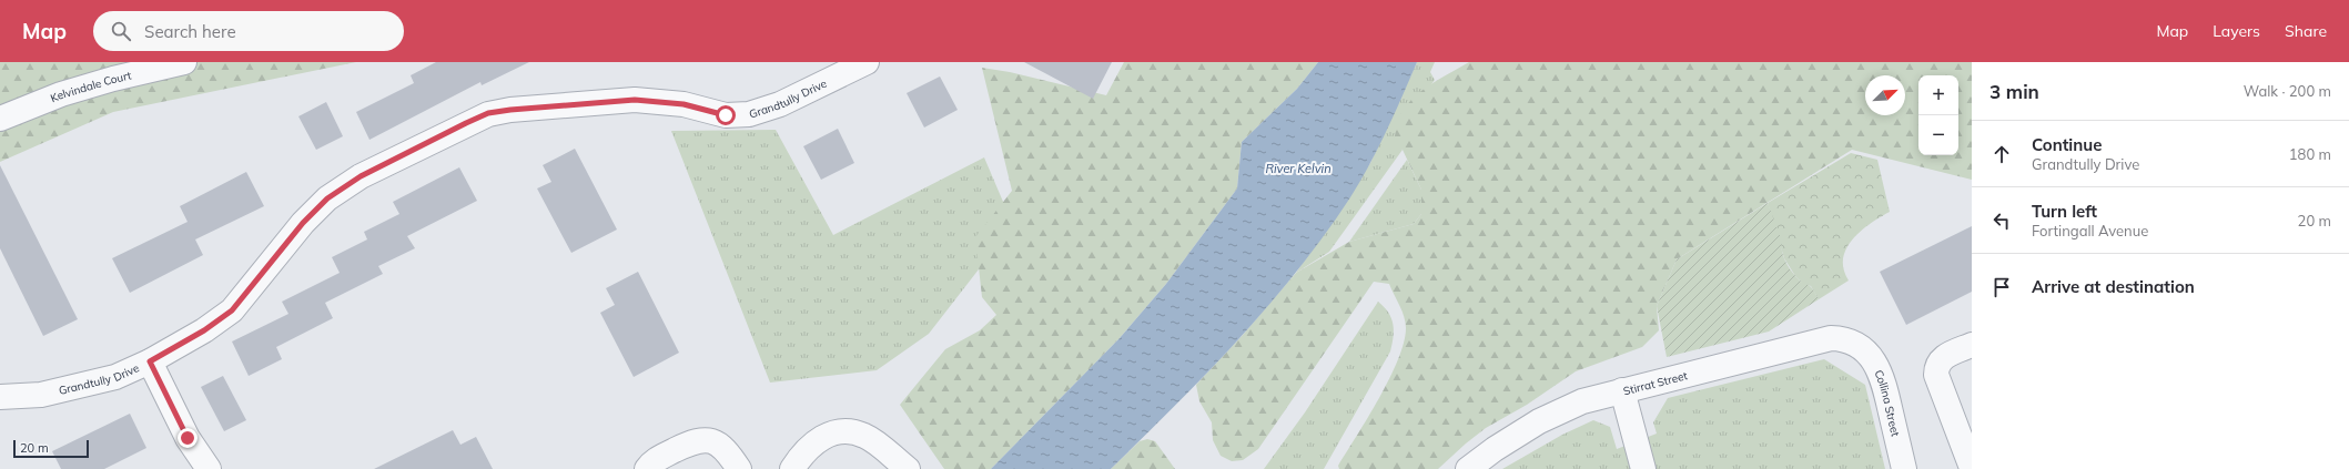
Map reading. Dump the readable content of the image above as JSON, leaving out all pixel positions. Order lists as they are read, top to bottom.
{
  "streets": {
    "street": [
      "Kelvindale Court",
      "Grandtully Drive",
      "Stirrat Street",
      "Collina Street"
    ]
  },
  "crossings": [
    ["Stirrat Street", "Collina Street"]
  ],
  "water": ["River Kelvin"],
  "scale_bar": "20 m",
  "north": "top right",
  "page": {
    "header": "Map",
    "search": "Search here",
    "nav": ["Map", "Layers", "Share"],
    "heading": ["3 min", "Walk · 200 m"],
    "map_buttons": ["+", "−"],
    "list": [
      ["Continue", "Grandtully Drive", "180 m"],
      ["Turn left", "Fortingall Avenue", "20 m"],
      "Arrive at destination"
    ],
    "scale": "20 m"
  }
}
